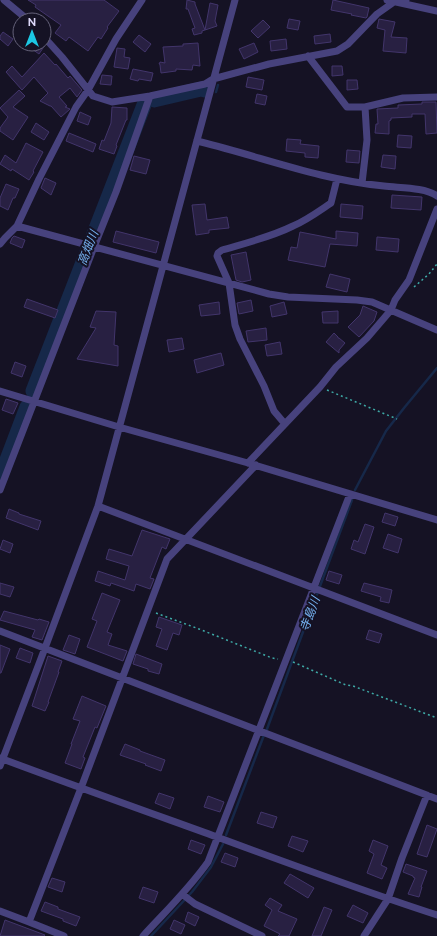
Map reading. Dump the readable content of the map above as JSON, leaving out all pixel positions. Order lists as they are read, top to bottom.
{
  "water": ["高畑川", "寺島川"],
  "north": "top"
}
